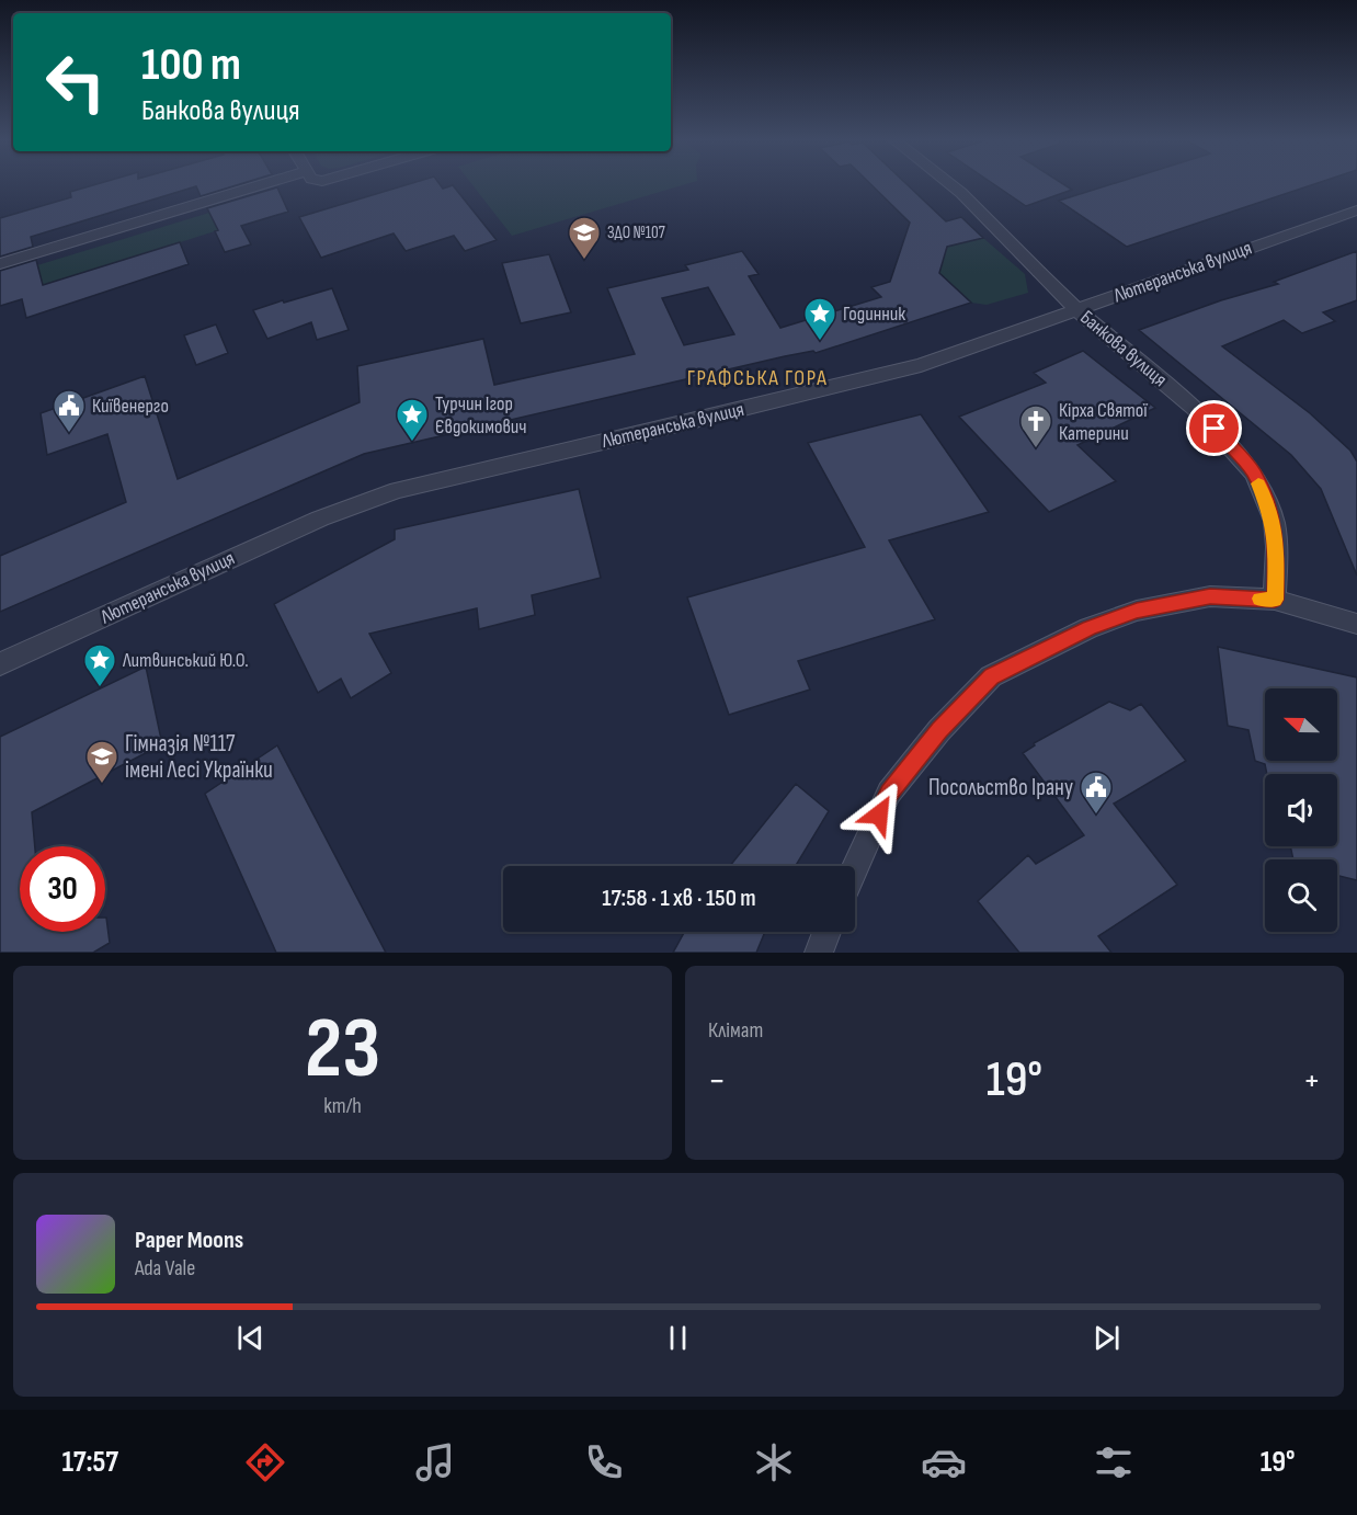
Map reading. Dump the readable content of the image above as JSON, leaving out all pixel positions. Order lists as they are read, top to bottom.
{
  "streets": {
    "street": ["Лютеранська вулиця", "Банкова вулиця"]
  },
  "crossings": [
    ["Лютеранська вулиця", "Банкова вулиця"]
  ],
  "districts": ["ГРАФСЬКА ГОРА"],
  "places": {
    "school or university": ["ЗДО №107", "Гімназія №117 імені Лесі Українки"],
    "place": ["Годинник", "Турчин Ігор Євдокимович", "Литвинський Ю.О."],
    "public building": ["Київенерго", "Посольство Ірану"],
    "church": ["Кірха Святої Катерини"]
  },
  "north": "left",
  "page": {
    "turn": ["100 m", "Банкова вулиця"],
    "limit": "30",
    "trip": "17:58 · 1 хв · 150 m",
    "tile": [
      ["23", "km/h"],
      "Клімат"
    ],
    "heat": ["−", "19°", "+"],
    "song": ["Paper Moons", "Ada Vale"],
    "tabs": ["17:57", "19°"]
  }
}
